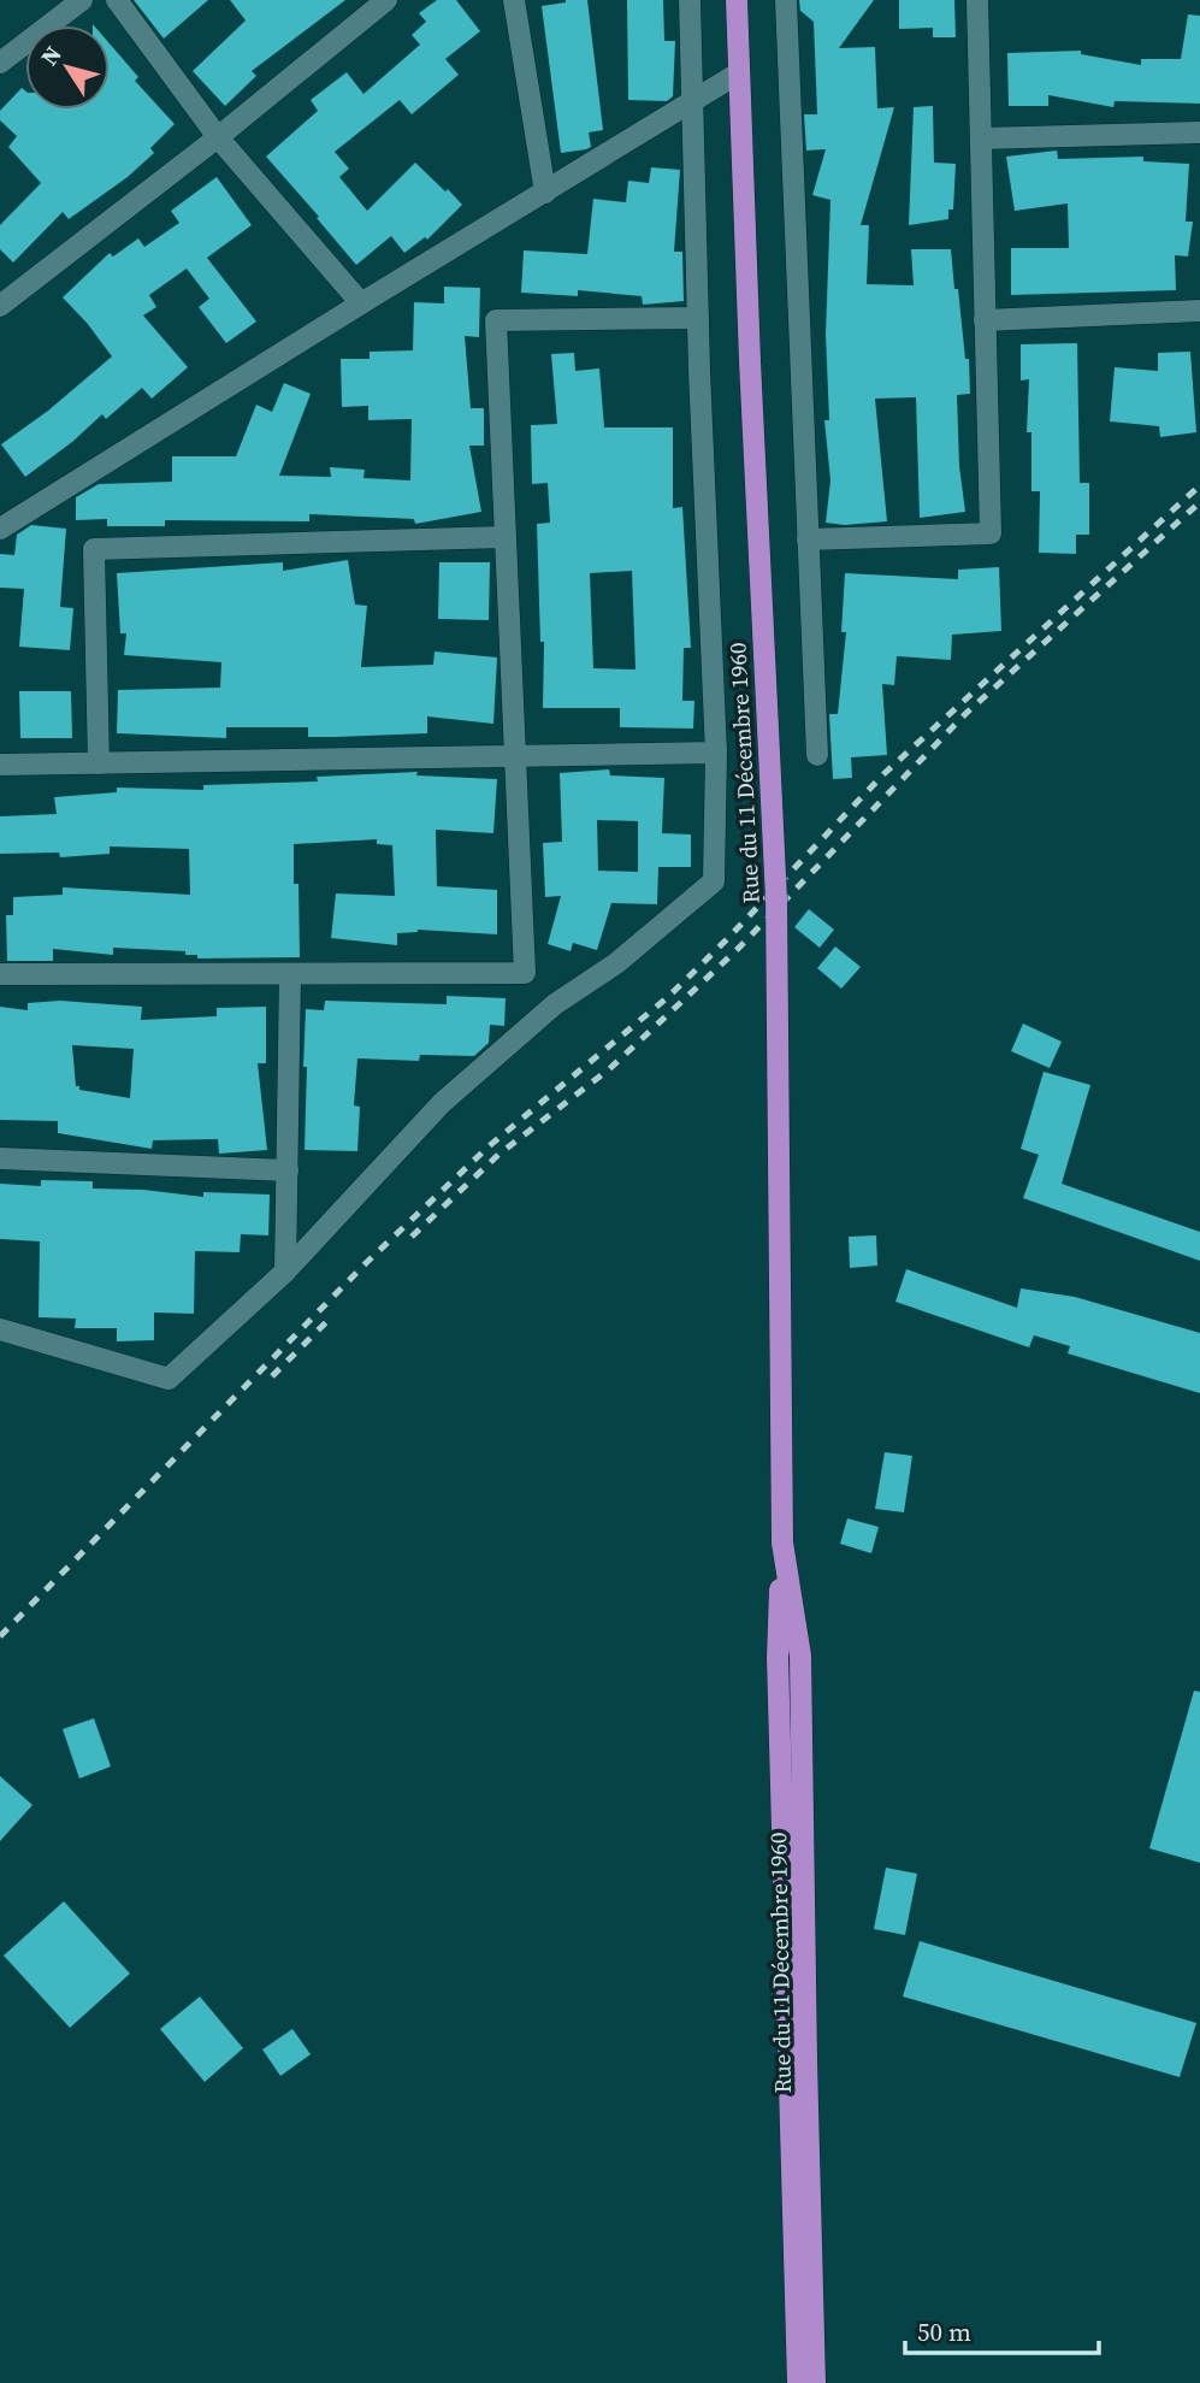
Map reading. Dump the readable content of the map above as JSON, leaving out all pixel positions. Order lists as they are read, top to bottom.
{
  "streets": {
    "main road": ["Rue du 11 Décembre 1960"]
  },
  "scale_bar": "50 m",
  "north": "top left"
}
